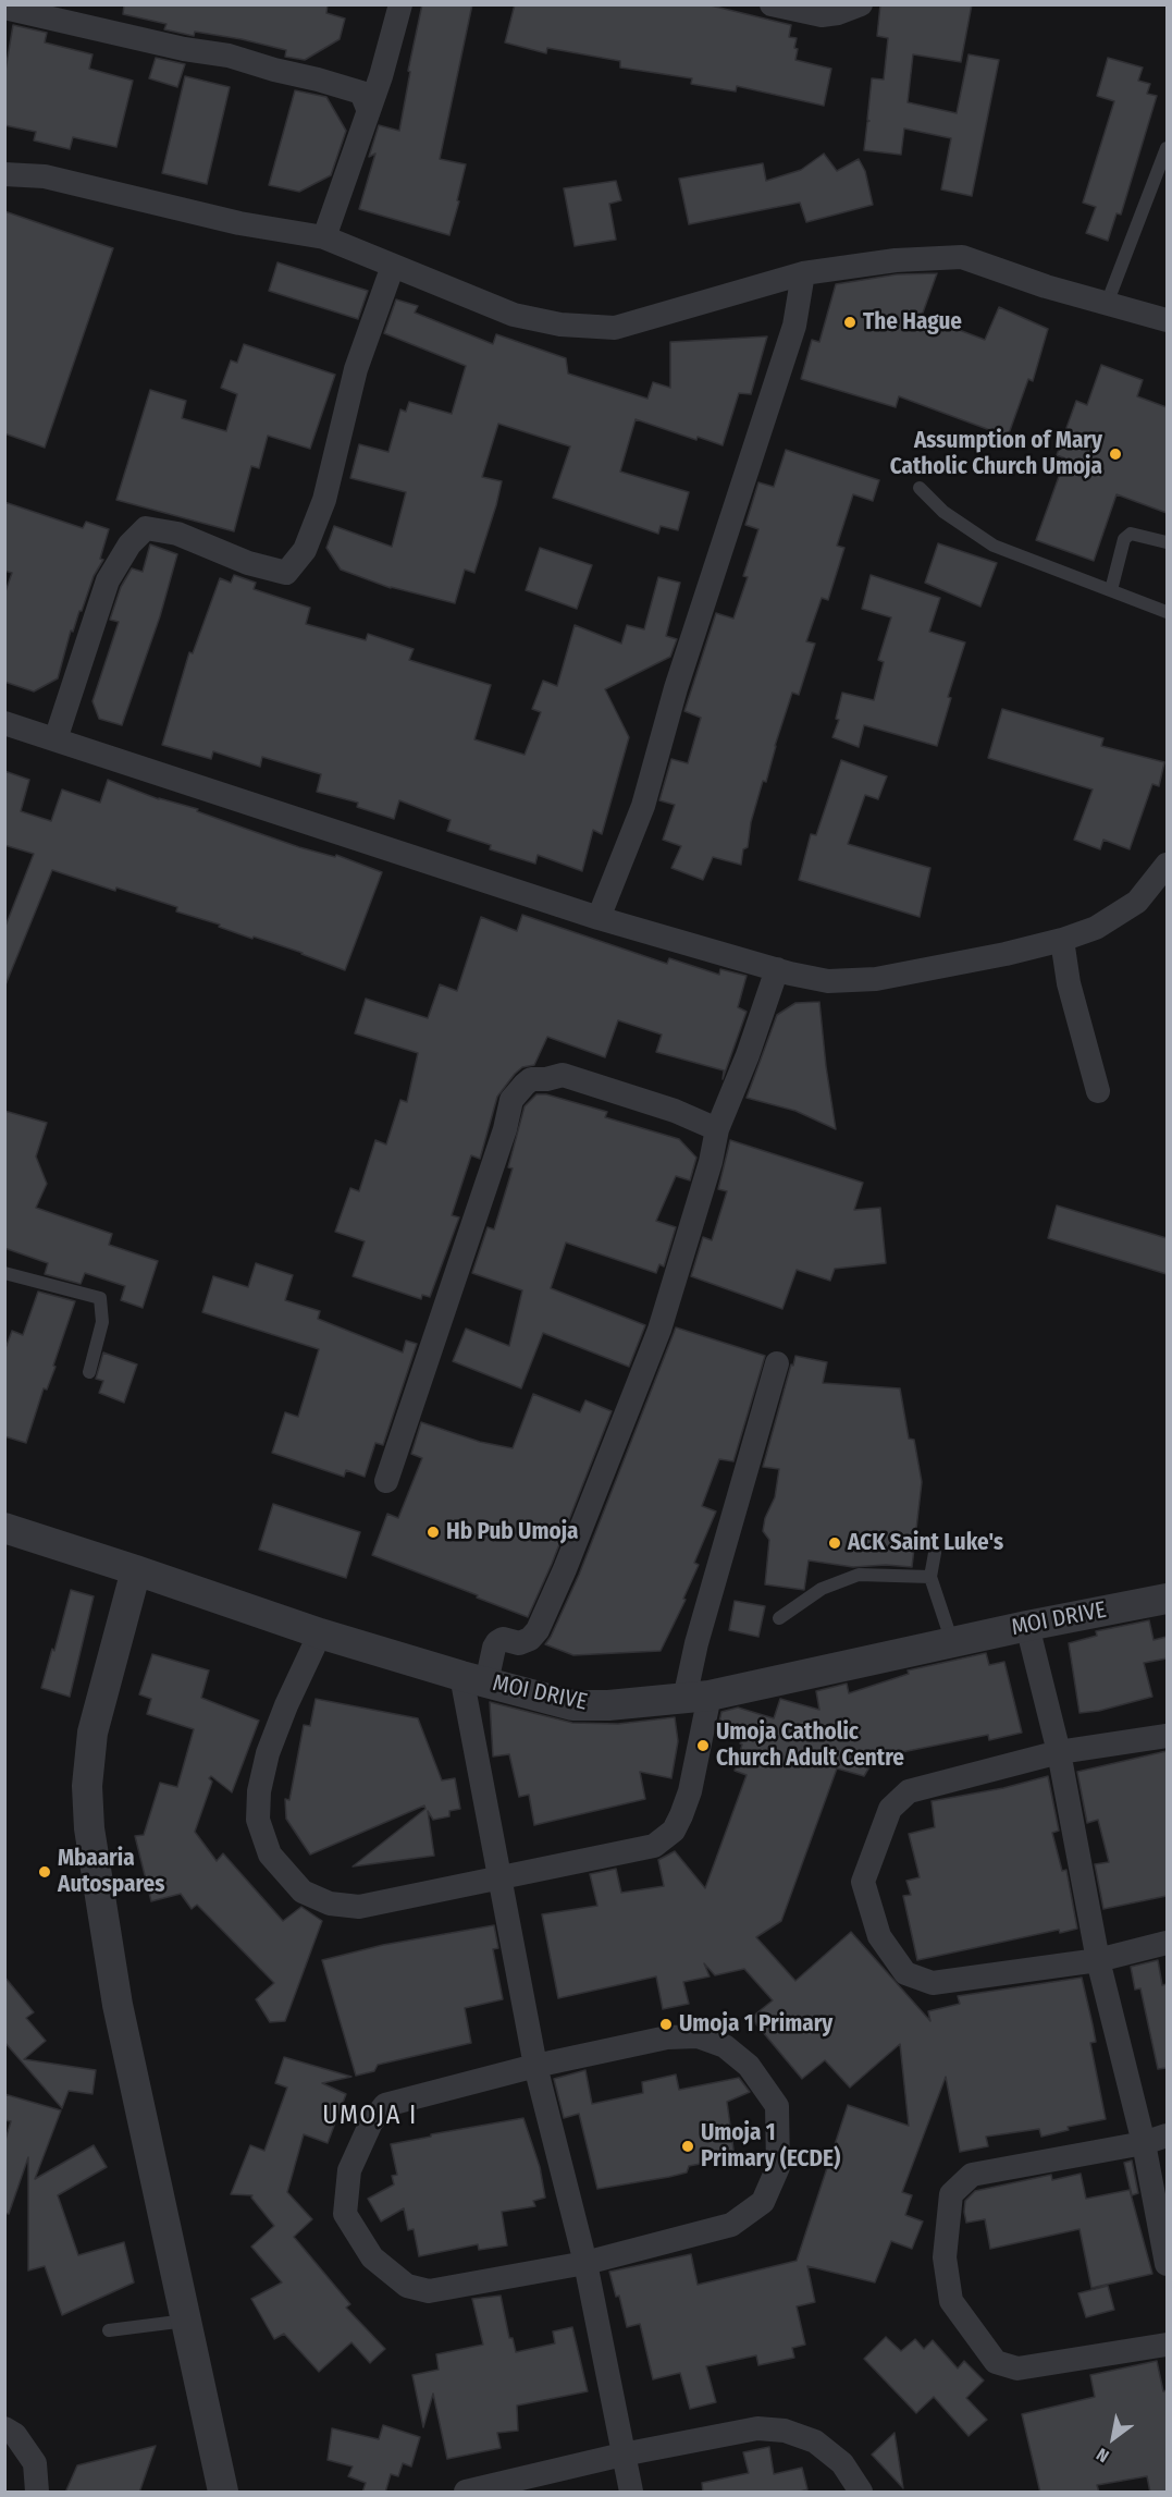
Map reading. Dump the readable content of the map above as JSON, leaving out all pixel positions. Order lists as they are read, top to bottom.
{
  "streets": {
    "street": ["MOI DRIVE"]
  },
  "districts": ["UMOJA I"],
  "places": [
    "The Hague",
    "Assumption of Mary Catholic Church Umoja",
    "Hb Pub Umoja",
    "ACK Saint Luke's",
    "Umoja Catholic Church Adult Centre",
    "Mbaaria Autospares",
    "Umoja 1 Primary",
    "Umoja 1 Primary (ECDE)"
  ],
  "north": "bottom left"
}
